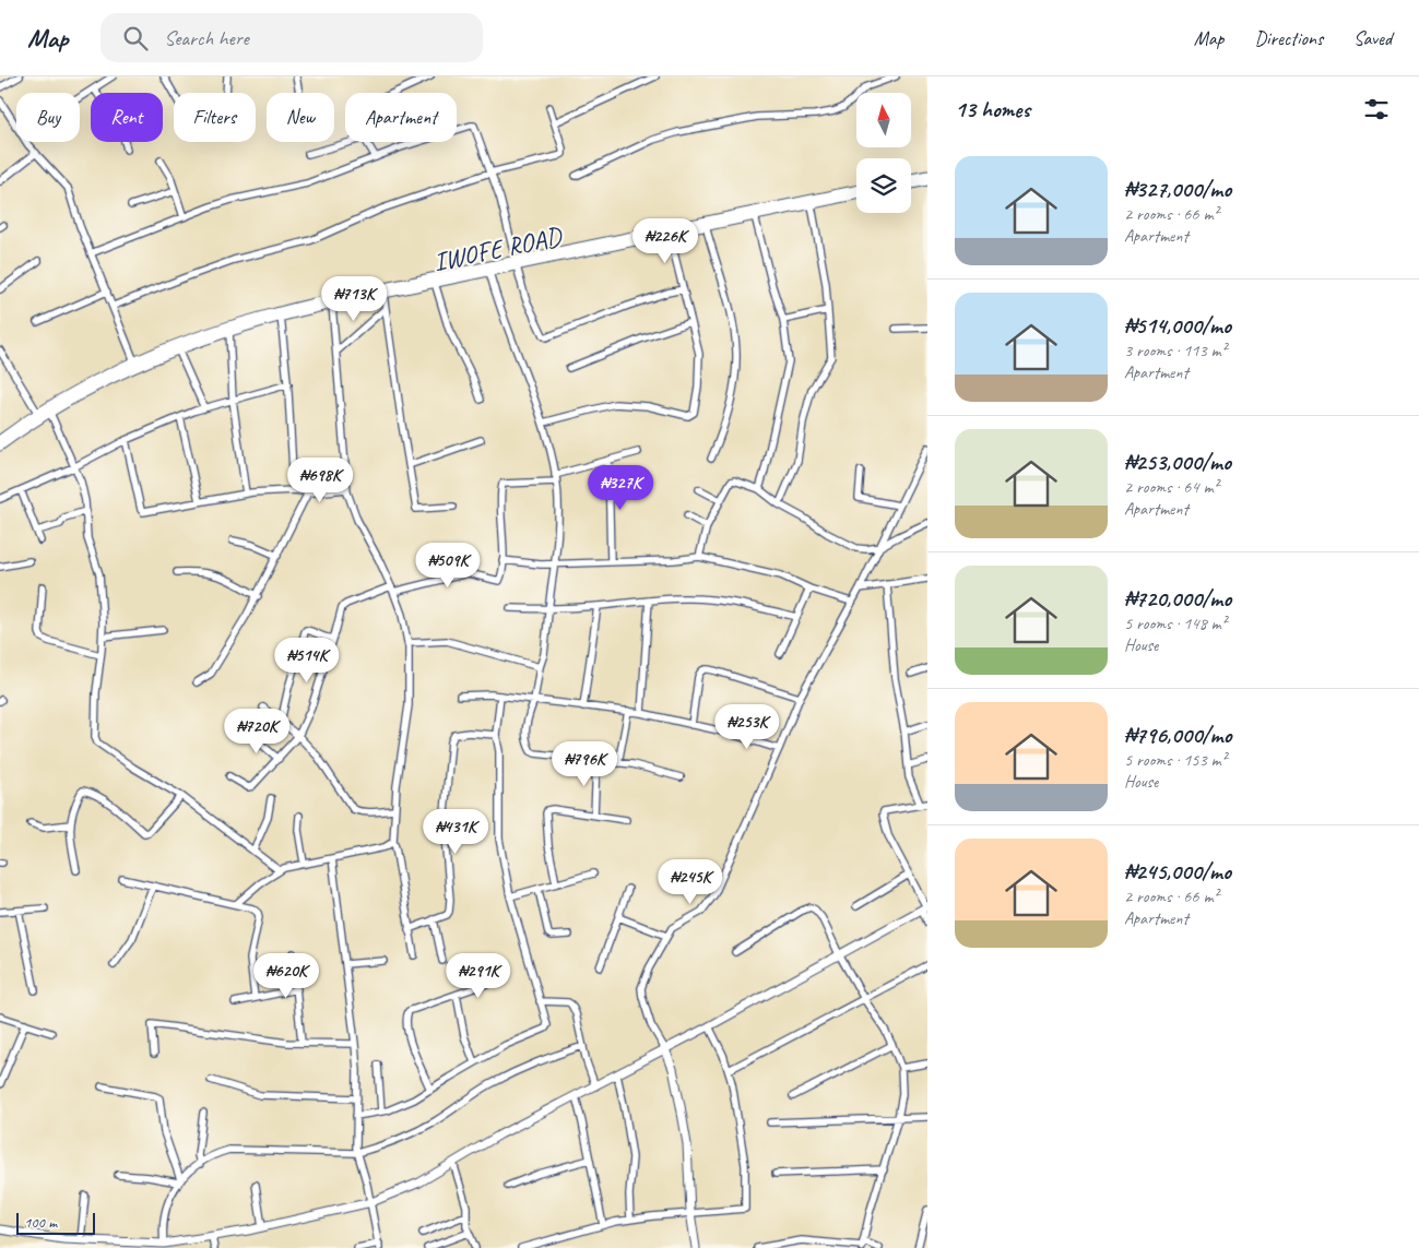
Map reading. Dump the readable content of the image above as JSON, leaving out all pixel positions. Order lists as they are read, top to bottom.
{
  "streets": {
    "street": ["IWOFE ROAD"]
  },
  "scale_bar": "100 m",
  "north": "top",
  "page": {
    "header": "Map",
    "search": "Search here",
    "nav": ["Map", "Directions", "Saved"],
    "heading": "13 homes",
    "chip": [
      "Buy",
      "Rent",
      "Filters",
      "New",
      "Apartment"
    ],
    "list": [
      {
        "name": "₦327,000/mo",
        "note": "2 rooms · 66 m² · Apartment"
      },
      {
        "name": "₦514,000/mo",
        "note": "3 rooms · 113 m² · Apartment"
      },
      {
        "name": "₦253,000/mo",
        "note": "2 rooms · 64 m² · Apartment"
      },
      {
        "name": "₦720,000/mo",
        "note": "5 rooms · 148 m² · House"
      },
      {
        "name": "₦796,000/mo",
        "note": "5 rooms · 153 m² · House"
      },
      {
        "name": "₦245,000/mo",
        "note": "2 rooms · 66 m² · Apartment"
      }
    ],
    "price": [
      "₦226K",
      "₦713K",
      "₦698K",
      "₦327K",
      "₦509K",
      "₦514K",
      "₦253K",
      "₦720K",
      "₦796K",
      "₦431K",
      "₦245K",
      "₦620K",
      "₦291K"
    ],
    "scale": "100 m"
  }
}
